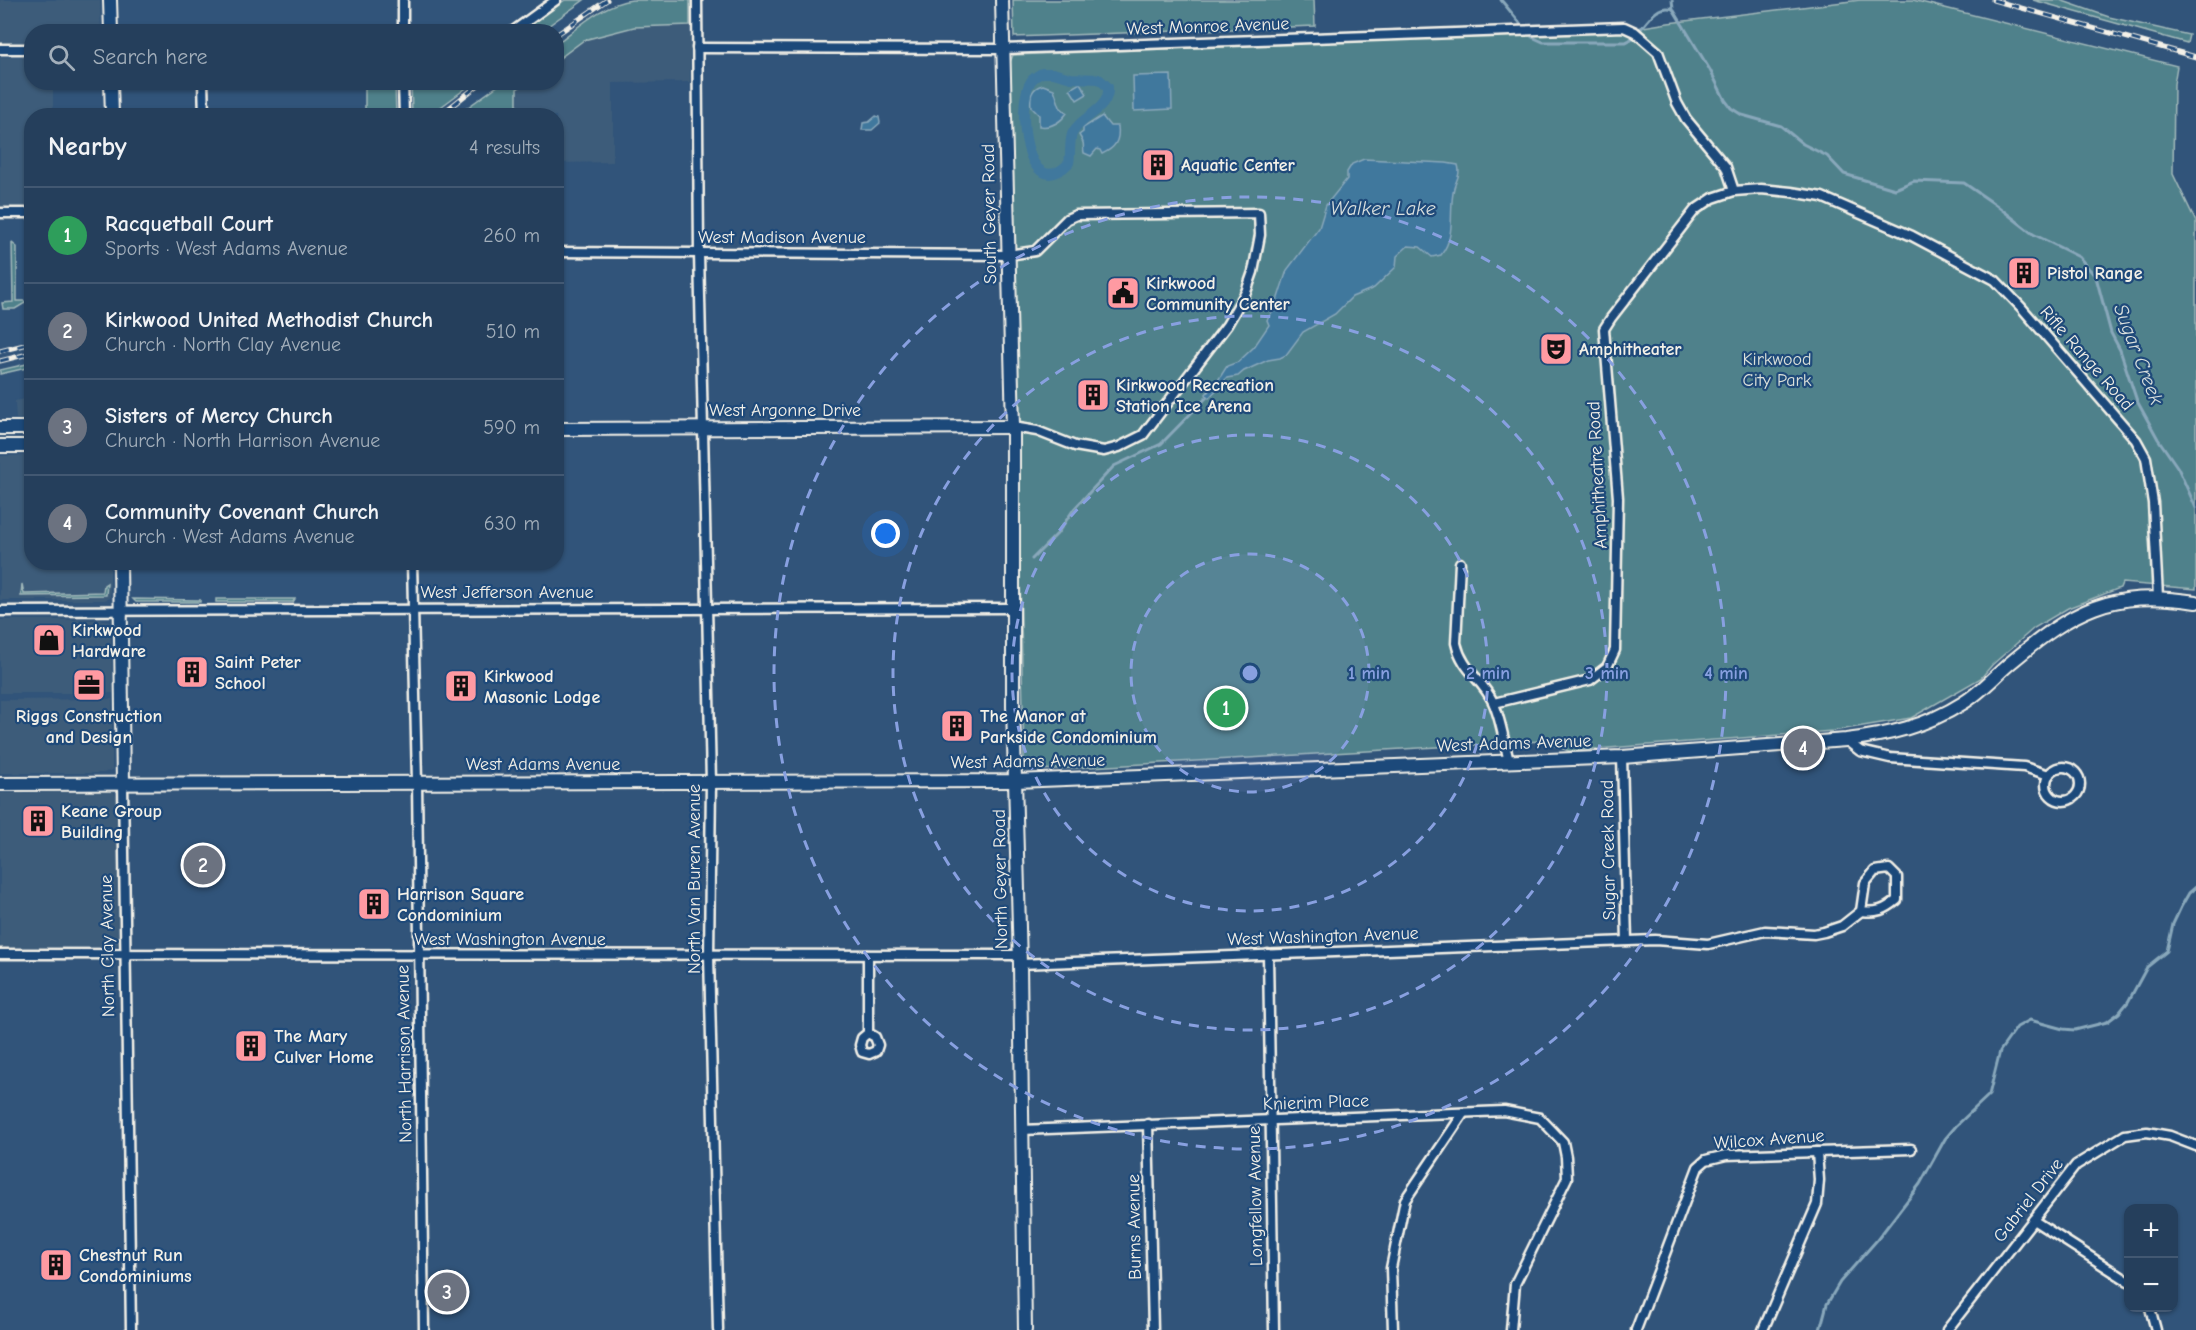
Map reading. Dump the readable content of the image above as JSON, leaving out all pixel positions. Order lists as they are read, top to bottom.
{
  "streets": {
    "main road": [
      "South Geyer Road",
      "West Argonne Drive",
      "West Adams Avenue",
      "North Geyer Road",
      "North Clay Avenue"
    ],
    "street": [
      "West Monroe Avenue",
      "West Madison Avenue",
      "Rifle Range Road",
      "Amphitheatre Road",
      "West Jefferson Avenue",
      "Sugar Creek Road",
      "North Van Buren Avenue",
      "West Washington Avenue",
      "North Harrison Avenue",
      "Knierim Place",
      "Wilcox Avenue",
      "Longfellow Avenue",
      "Gabriel Drive",
      "Burns Avenue"
    ]
  },
  "crossings": [
    ["West Monroe Avenue", "South Geyer Road"],
    ["West Monroe Avenue", "Rifle Range Road"],
    ["West Monroe Avenue", "Amphitheatre Road"],
    ["West Monroe Avenue", "North Van Buren Avenue"],
    ["South Geyer Road", "West Madison Avenue"],
    ["South Geyer Road", "West Argonne Drive"],
    ["South Geyer Road", "North Geyer Road"],
    ["West Madison Avenue", "West Argonne Drive"],
    ["West Madison Avenue", "North Van Buren Avenue"],
    ["West Madison Avenue", "North Geyer Road"],
    ["Rifle Range Road", "Amphitheatre Road"],
    ["Rifle Range Road", "West Adams Avenue"],
    ["West Argonne Drive", "North Van Buren Avenue"],
    ["West Argonne Drive", "North Geyer Road"],
    ["West Jefferson Avenue", "North Van Buren Avenue"],
    ["West Jefferson Avenue", "North Geyer Road"],
    ["West Jefferson Avenue", "North Clay Avenue"],
    ["West Jefferson Avenue", "North Harrison Avenue"],
    ["West Adams Avenue", "Sugar Creek Road"],
    ["West Adams Avenue", "North Van Buren Avenue"],
    ["West Adams Avenue", "North Geyer Road"],
    ["West Adams Avenue", "North Clay Avenue"],
    ["West Adams Avenue", "North Harrison Avenue"],
    ["Sugar Creek Road", "West Washington Avenue"],
    ["North Van Buren Avenue", "West Washington Avenue"],
    ["North Geyer Road", "West Washington Avenue"],
    ["North Geyer Road", "Knierim Place"],
    ["West Washington Avenue", "North Clay Avenue"],
    ["West Washington Avenue", "North Harrison Avenue"],
    ["West Washington Avenue", "Longfellow Avenue"],
    ["Knierim Place", "Longfellow Avenue"],
    ["Knierim Place", "Burns Avenue"]
  ],
  "water": ["Walker Lake", "Sugar Creek"],
  "parks": ["Kirkwood City Park"],
  "places": {
    "building": [
      "Aquatic Center",
      "Pistol Range",
      "Kirkwood Recreation Station Ice Arena",
      "Saint Peter School",
      "Kirkwood Masonic Lodge",
      "The Manor at Parkside Condominium",
      "Keane Group Building",
      "Harrison Square Condominium",
      "The Mary Culver Home",
      "Chestnut Run Condominiums"
    ],
    "public building": ["Kirkwood Community Center"],
    "theatre": ["Amphitheater"],
    "shop": ["Kirkwood Hardware"],
    "office": ["Riggs Construction and Design"]
  },
  "page": {
    "search": "Search here",
    "heading": ["Nearby", "4 results"],
    "list": [
      {
        "mark": "1",
        "name": "Racquetball Court",
        "note": "Sports · West Adams Avenue",
        "value": "260 m"
      },
      {
        "mark": "2",
        "name": "Kirkwood United Methodist Church",
        "note": "Church · North Clay Avenue",
        "value": "510 m"
      },
      {
        "mark": "3",
        "name": "Sisters of Mercy Church",
        "note": "Church · North Harrison Avenue",
        "value": "590 m"
      },
      {
        "mark": "4",
        "name": "Community Covenant Church",
        "note": "Church · West Adams Avenue",
        "value": "630 m"
      }
    ],
    "pins": [
      "1",
      "4",
      "2",
      "3"
    ],
    "map_buttons": ["+", "−"]
  },
  "rings": [
    "1 min",
    "2 min",
    "3 min",
    "4 min"
  ]
}
